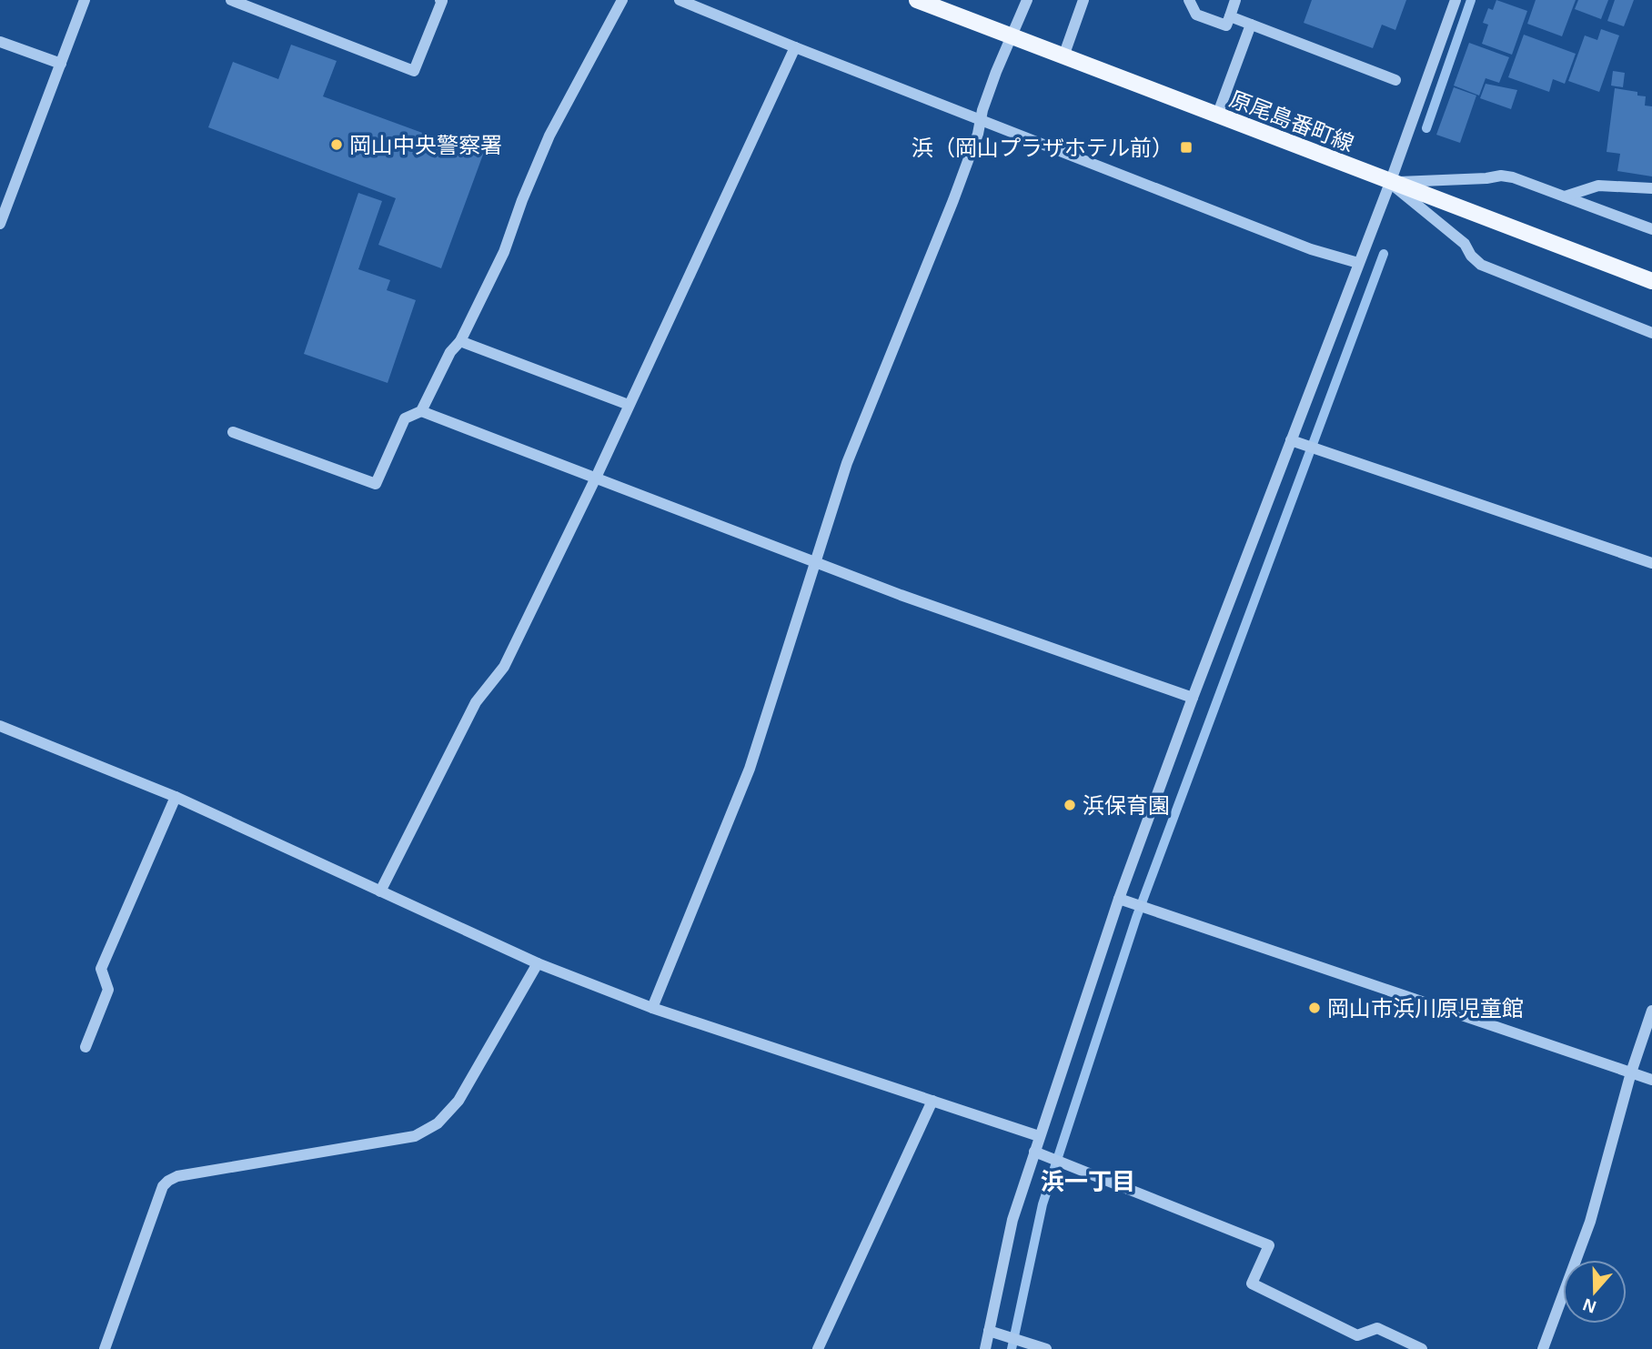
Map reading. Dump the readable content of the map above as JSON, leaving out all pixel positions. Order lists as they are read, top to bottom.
{
  "streets": {
    "main road": ["原尾島番町線"]
  },
  "districts": ["浜一丁目"],
  "places": {
    "other": ["岡山中央警察署", "浜保育園", "岡山市浜川原児童館"],
    "transit": ["浜（岡山プラザホテル前）"]
  },
  "north": "bottom"
}
